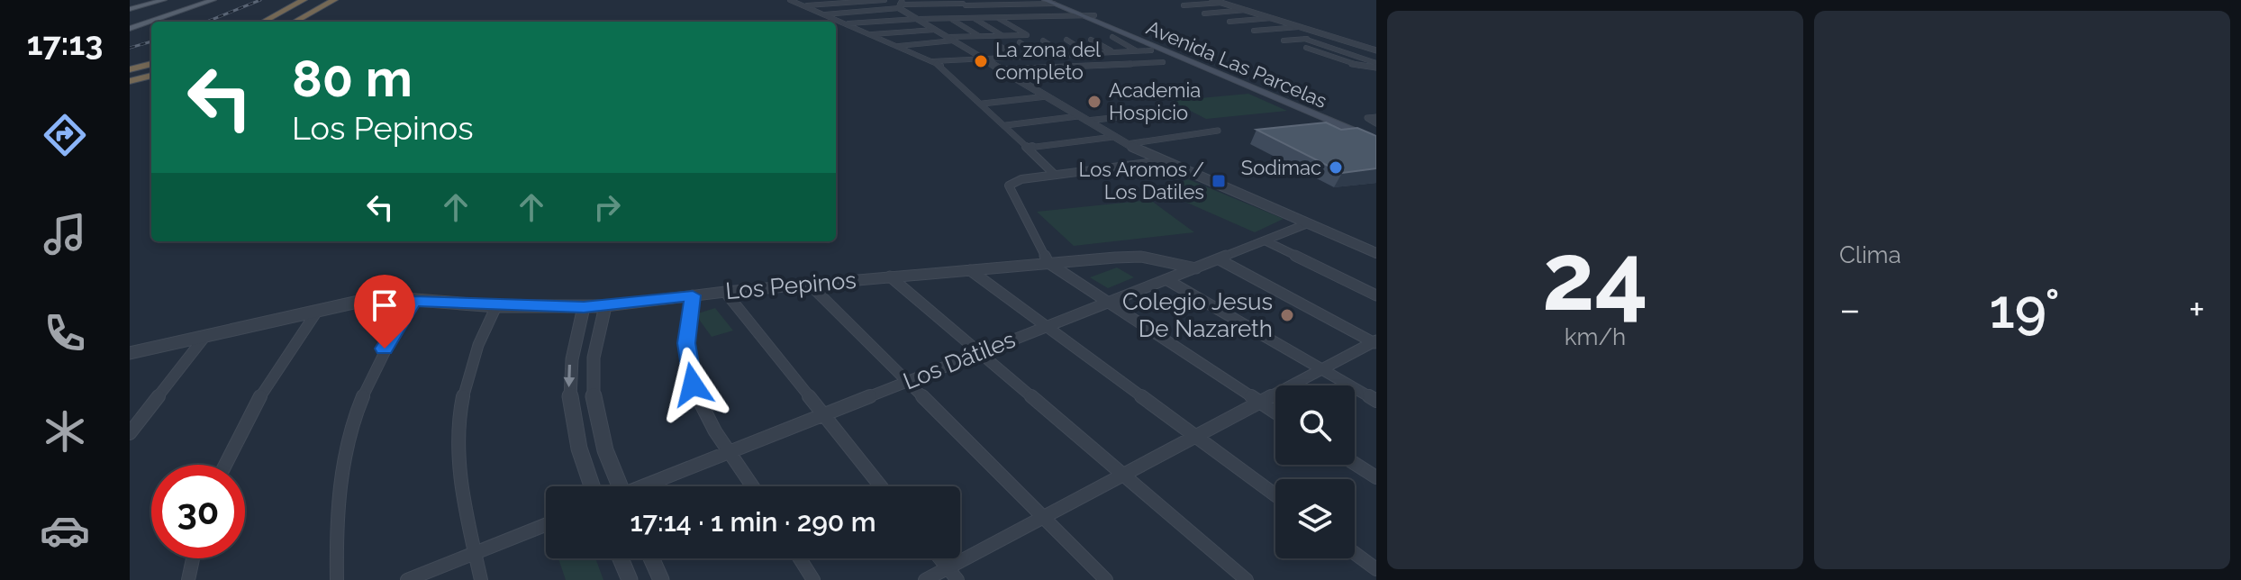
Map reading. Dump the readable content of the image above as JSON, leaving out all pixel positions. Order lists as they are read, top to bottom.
{
  "streets": {
    "main road": ["Avenida Las Parcelas"],
    "street": ["Los Pepinos", "Los Dátiles"]
  },
  "crossings": [
    ["Los Pepinos", "Los Dátiles"]
  ],
  "places": {
    "other": [
      "La zona del completo",
      "Academia Hospicio",
      "Sodimac",
      "Colegio Jesus De Nazareth"
    ],
    "transit": ["Los Aromos / Los Datiles"]
  },
  "page": {
    "tabs": "17:13",
    "tile": [
      ["24", "km/h"],
      "Clima"
    ],
    "turn": ["80 m", "Los Pepinos"],
    "heat": ["−", "19°", "+"],
    "limit": "30",
    "trip": "17:14 · 1 min · 290 m"
  }
}
